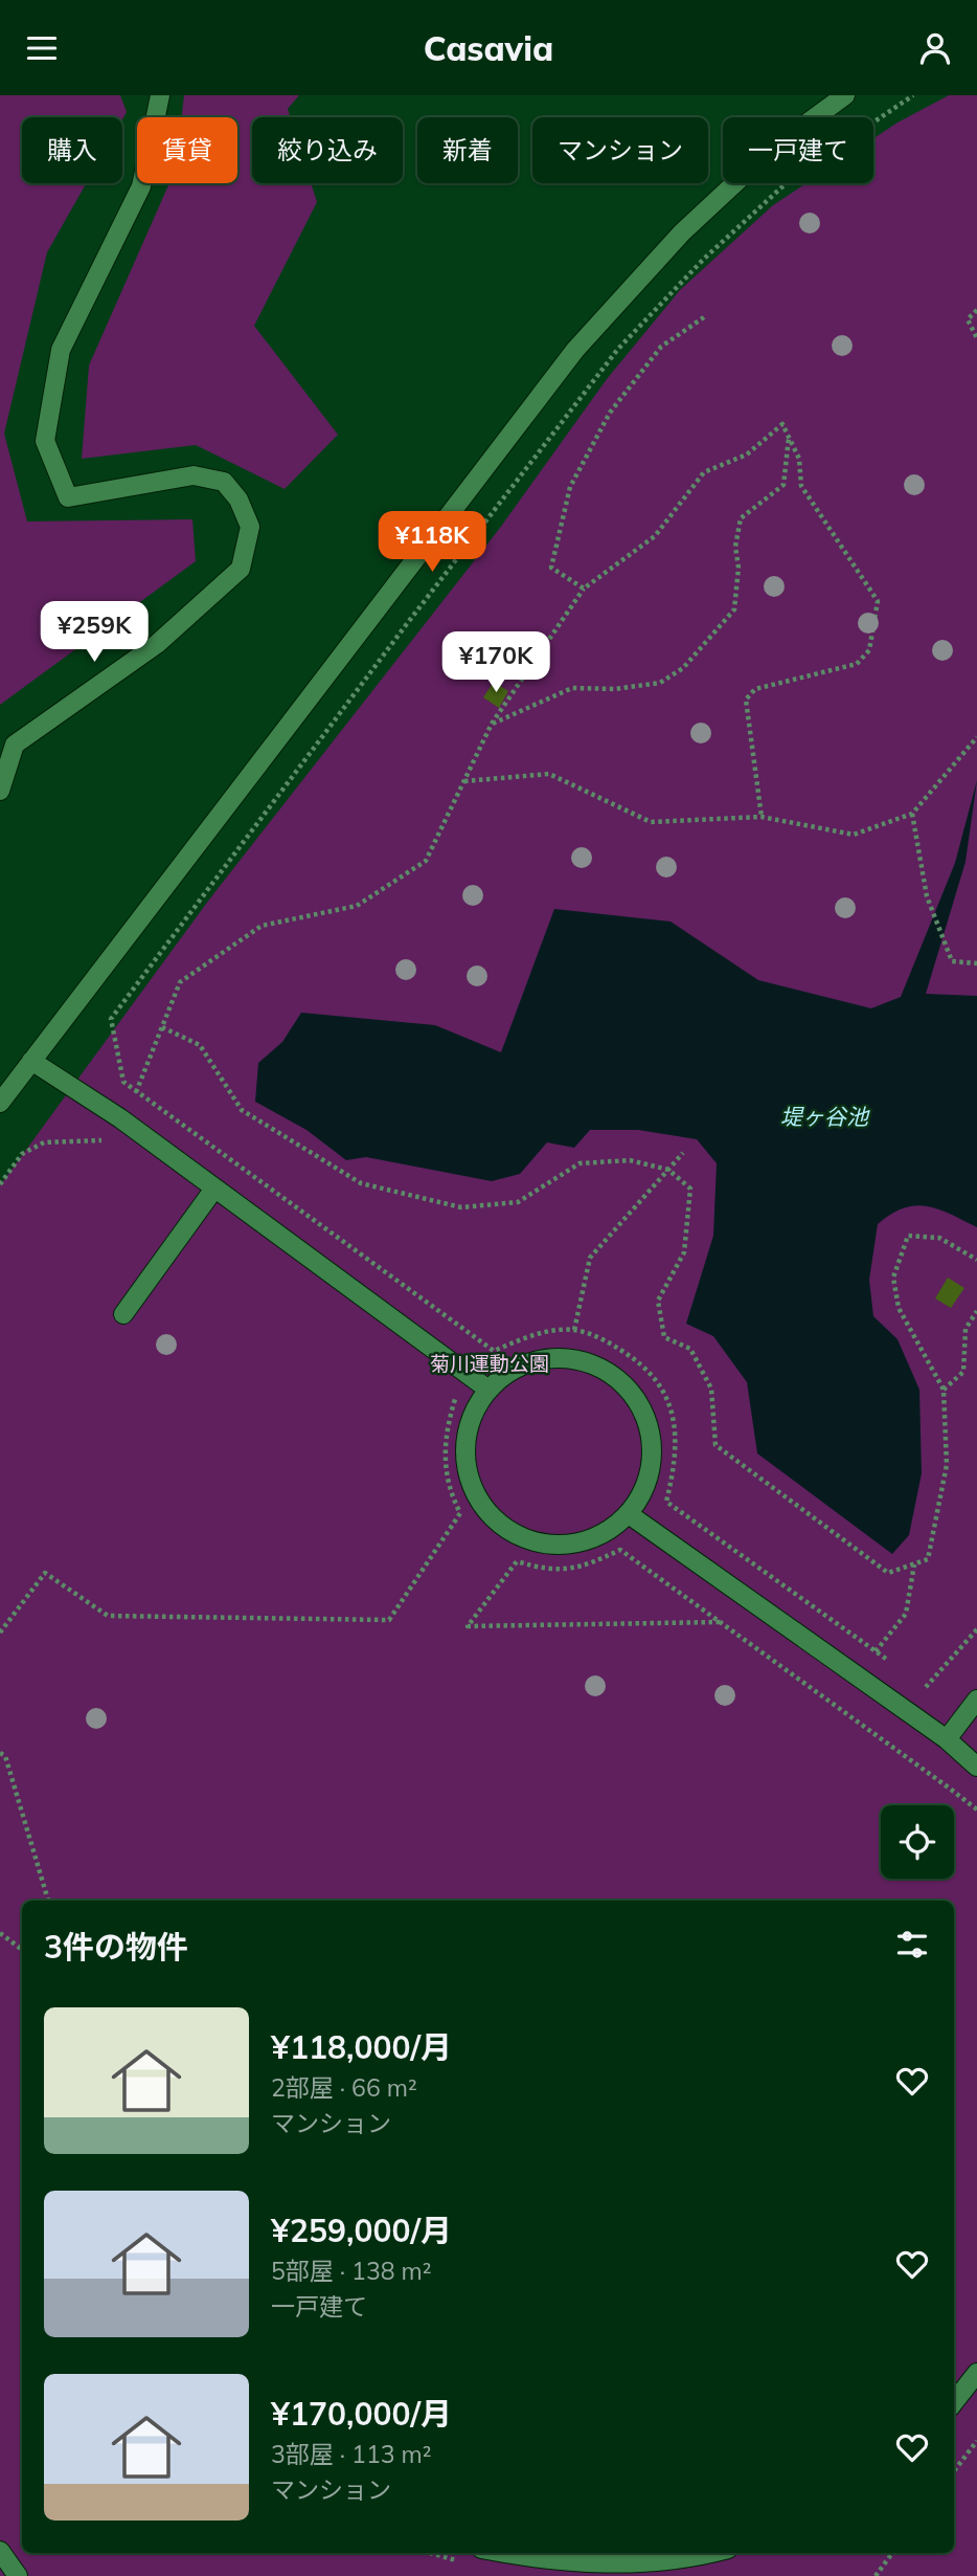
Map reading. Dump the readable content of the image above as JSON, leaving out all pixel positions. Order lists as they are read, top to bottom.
{
  "water": ["堤ヶ谷池"],
  "parks": ["菊川運動公園"],
  "page": {
    "header": "Casavia",
    "chip": [
      "購入",
      "賃貸",
      "絞り込み",
      "新着",
      "マンション",
      "一戸建て"
    ],
    "price": ["¥118K", "¥259K", "¥170K"],
    "heading": "3件の物件",
    "list": [
      {
        "name": "¥118,000/月",
        "note": "2部屋 · 66 m² · マンション"
      },
      {
        "name": "¥259,000/月",
        "note": "5部屋 · 138 m² · 一戸建て"
      },
      {
        "name": "¥170,000/月",
        "note": "3部屋 · 113 m² · マンション"
      }
    ]
  }
}
